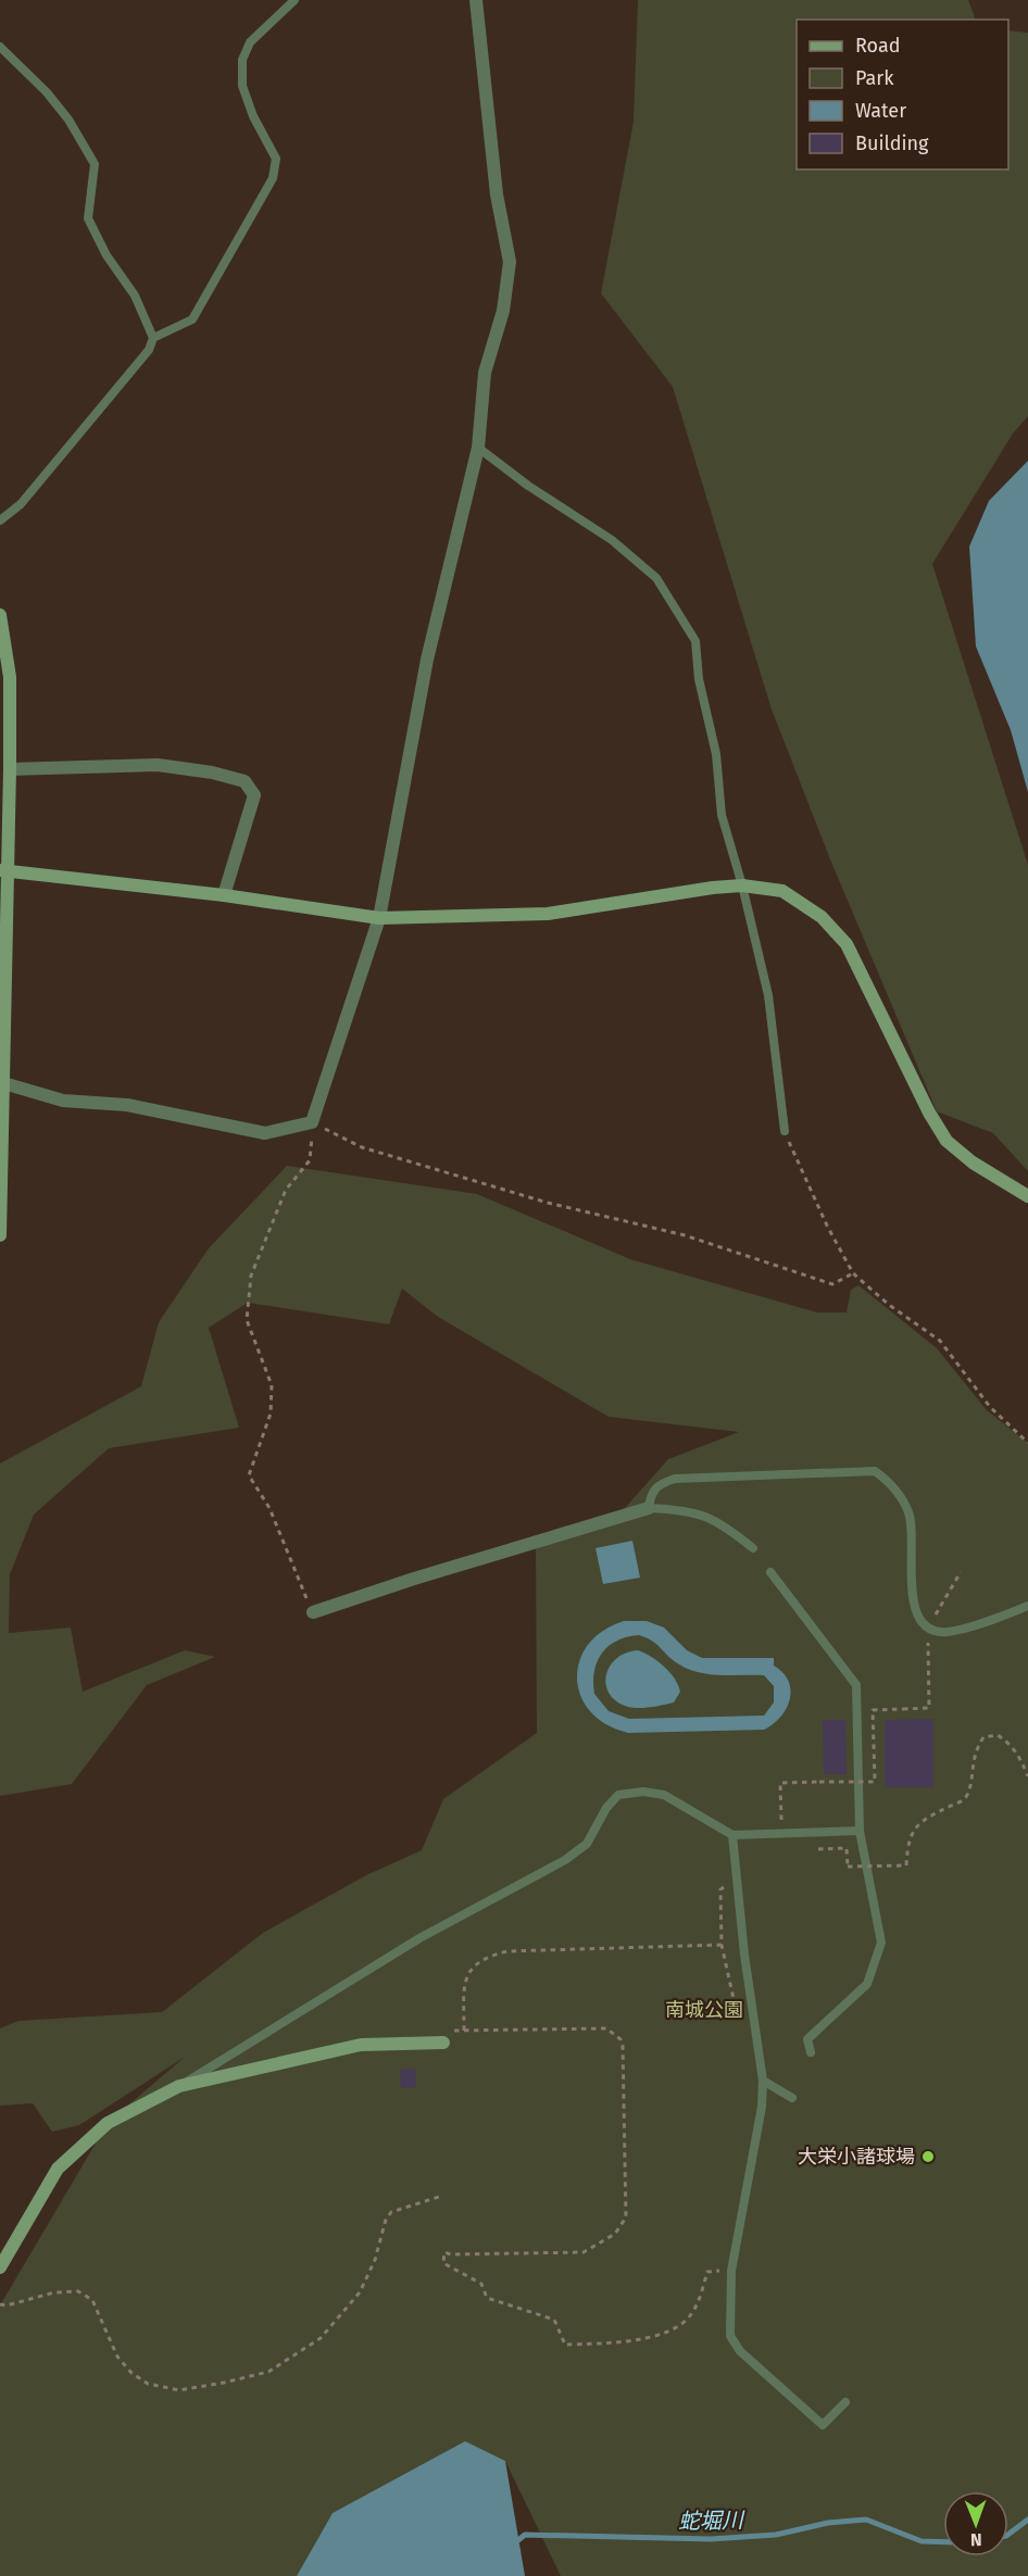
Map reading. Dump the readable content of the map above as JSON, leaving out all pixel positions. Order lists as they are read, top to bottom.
{
  "water": ["蛇堀川"],
  "parks": ["南城公園"],
  "places": ["大栄小諸球場"],
  "legend": [
    "Road",
    "Park",
    "Water",
    "Building"
  ],
  "north": "bottom"
}
